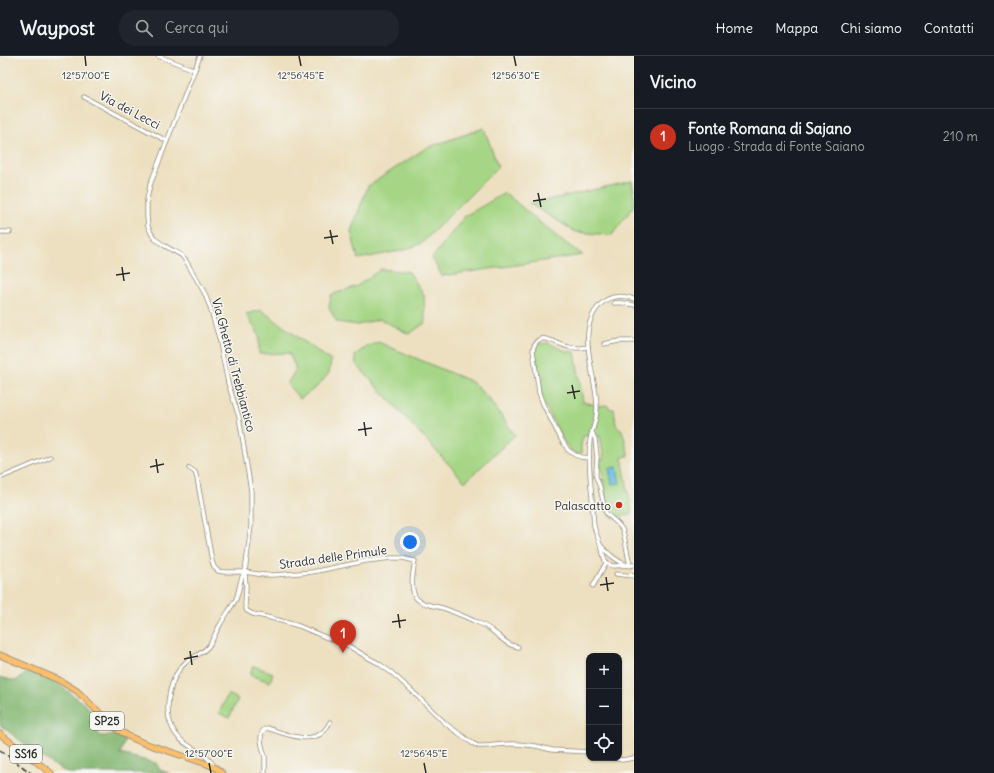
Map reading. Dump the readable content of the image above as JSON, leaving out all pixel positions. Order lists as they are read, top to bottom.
{
  "streets": {
    "main road": ["SP25", "SS16"],
    "street": ["Via dei Lecci", "Via Ghetto di Trebbiantico", "Strada delle Primule"]
  },
  "crossings": [
    ["Via dei Lecci", "Via Ghetto di Trebbiantico"],
    ["Via Ghetto di Trebbiantico", "Strada delle Primule"]
  ],
  "places": ["Palascatto"],
  "page": {
    "header": "Waypost",
    "search": "Cerca qui",
    "nav": [
      "Home",
      "Mappa",
      "Chi siamo",
      "Contatti"
    ],
    "heading": "Vicino",
    "list": [
      {
        "mark": "1",
        "name": "Fonte Romana di Sajano",
        "note": "Luogo · Strada di Fonte Saiano",
        "value": "210 m"
      }
    ],
    "pins": "1",
    "map_buttons": ["+", "−"]
  },
  "coordinates": ["12°56'30\"E", "12°57'00\"E", "12°56'45\"E"]
}
